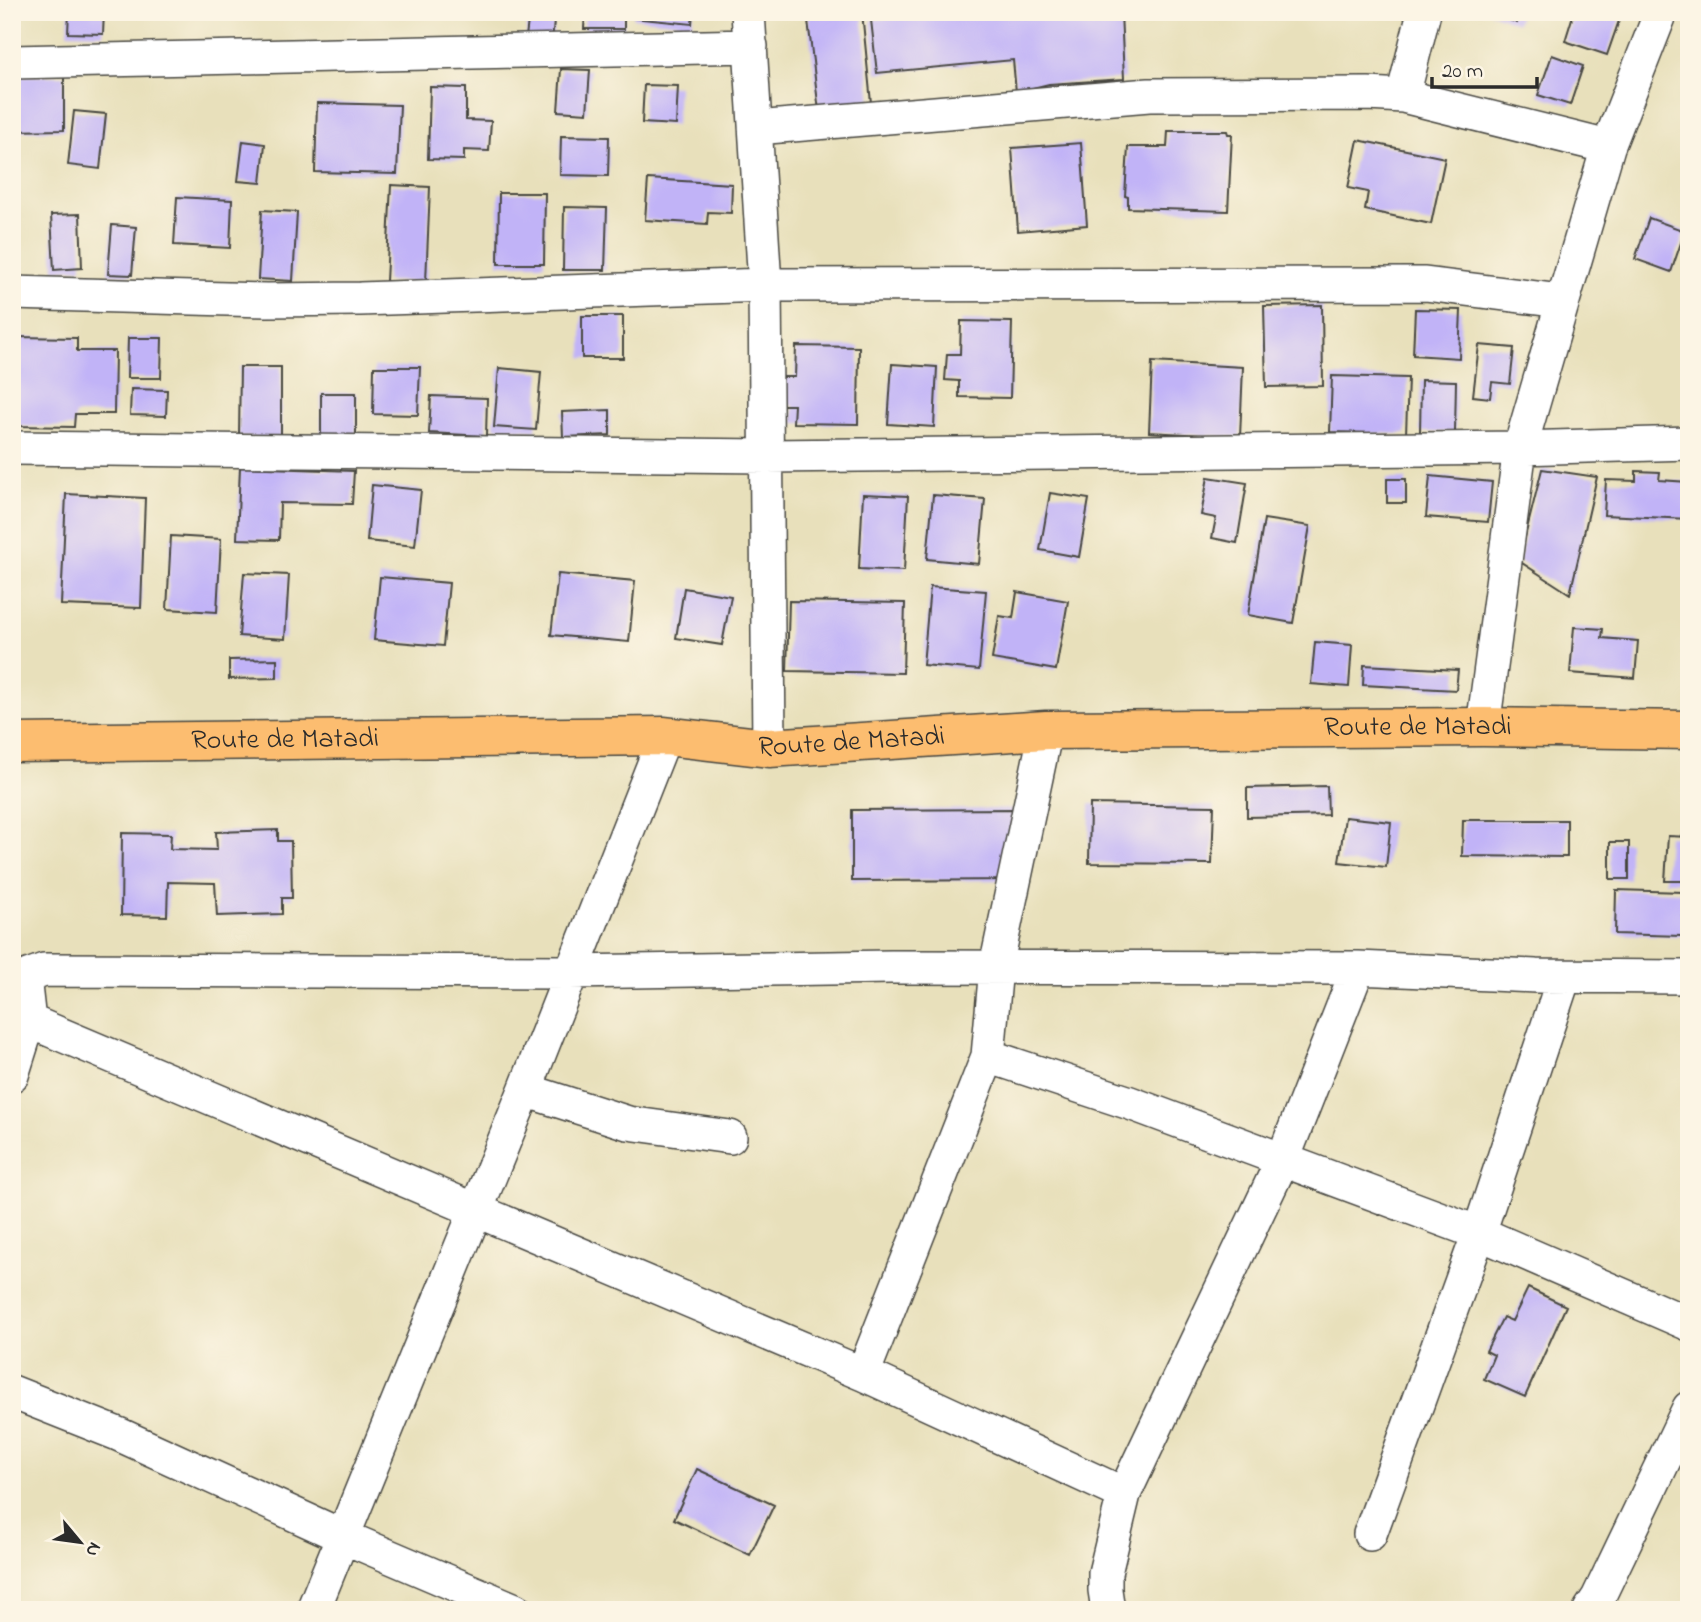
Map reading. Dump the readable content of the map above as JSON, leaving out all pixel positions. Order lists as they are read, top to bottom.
{
  "streets": {
    "main road": ["Route de Matadi"]
  },
  "scale_bar": "20 m",
  "north": "bottom right"
}
